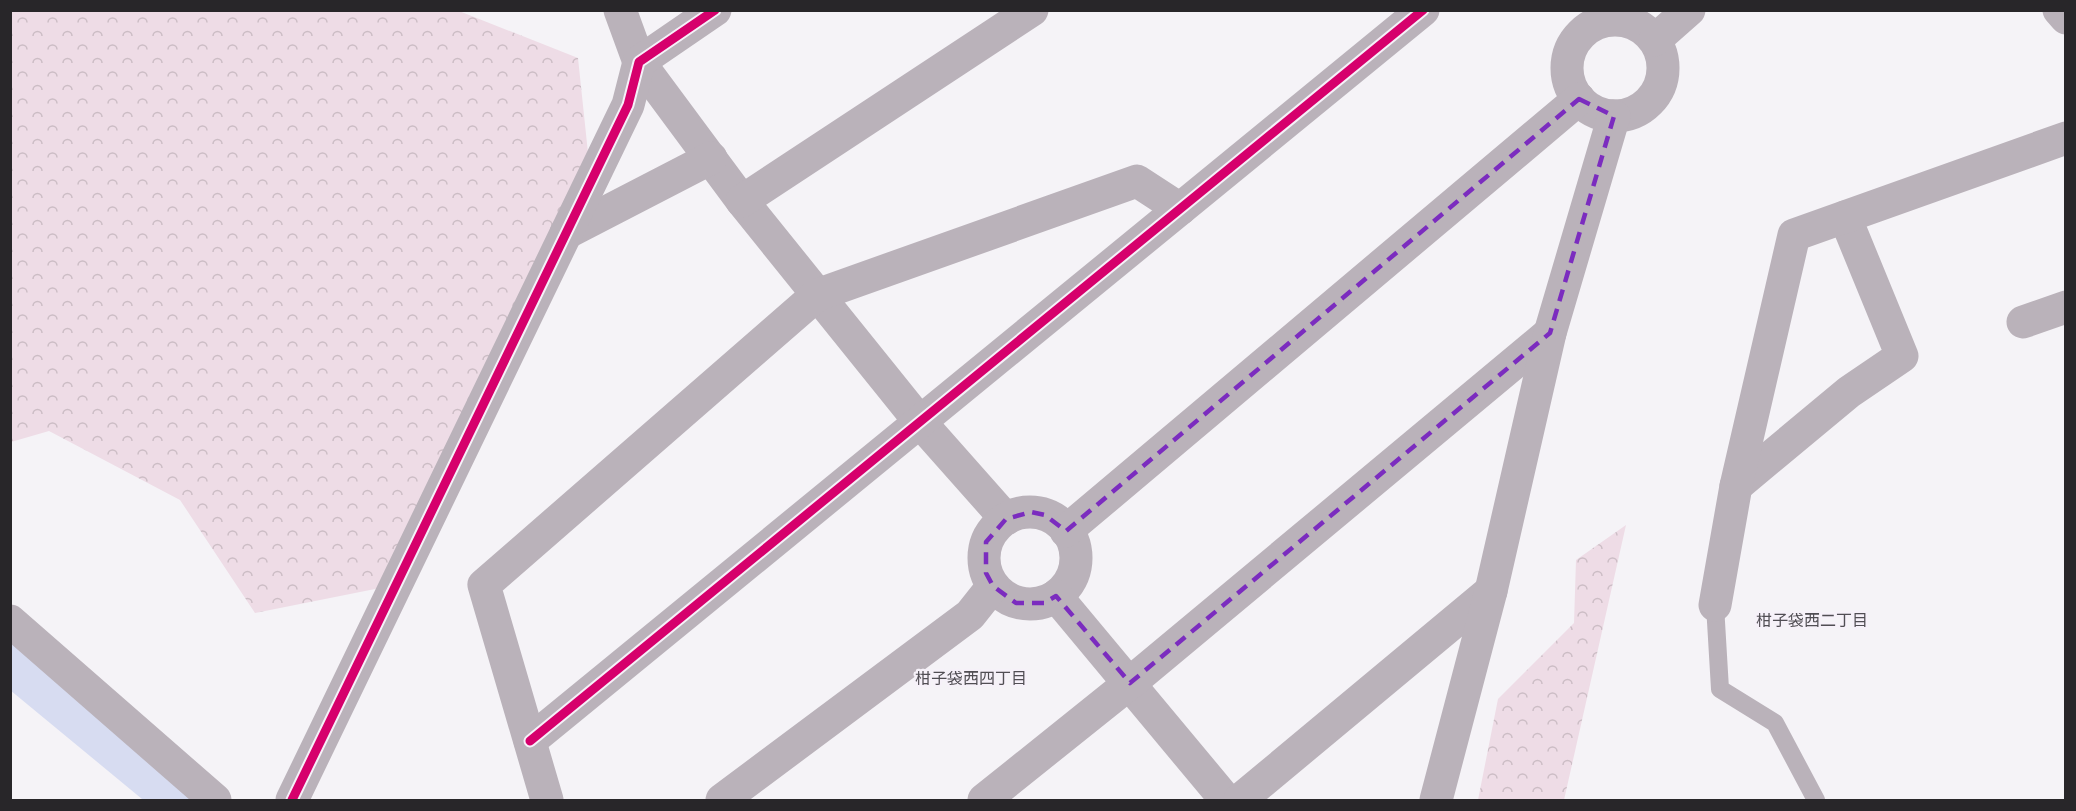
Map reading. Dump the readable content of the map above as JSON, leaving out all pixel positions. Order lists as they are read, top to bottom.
{
  "districts": ["柑子袋西二丁目", "柑子袋西四丁目"]
}
